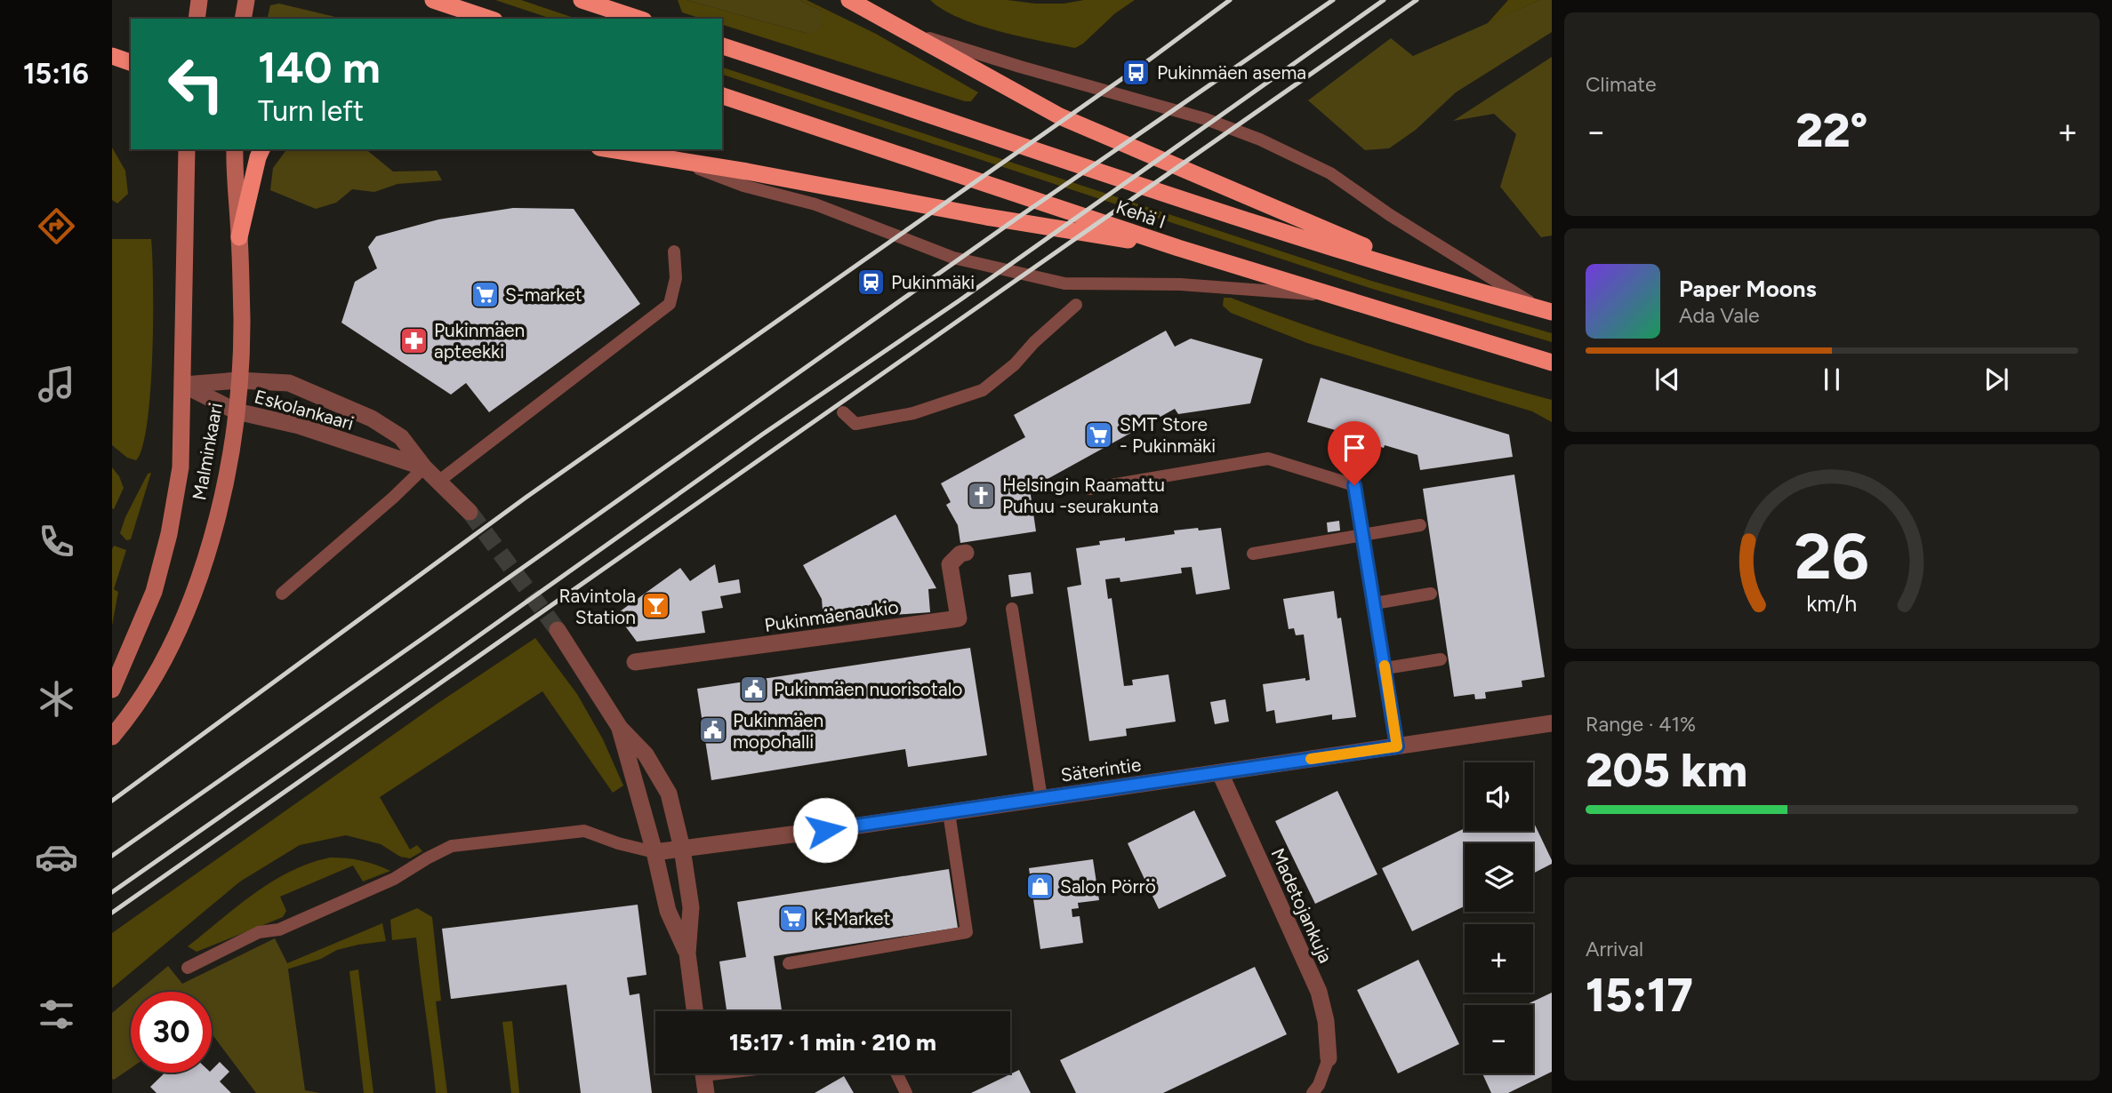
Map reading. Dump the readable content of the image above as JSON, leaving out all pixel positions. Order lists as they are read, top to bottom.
{
  "streets": {
    "highway": ["Kehä I"],
    "main road": ["Malminkaari"],
    "street": [
      "Eskolankaari",
      "Pukinmäenaukio",
      "Säterintie",
      "Madetojankuja"
    ]
  },
  "crossings": [
    ["Eskolankaari", "Malminkaari"],
    ["Säterintie", "Madetojankuja"]
  ],
  "places": {
    "bus stop": ["Pukinmäen asema"],
    "station": ["Pukinmäki"],
    "supermarket": ["S-market", "SMT Store - Pukinmäki", "K-Market"],
    "pharmacy": ["Pukinmäen apteekki"],
    "church": ["Helsingin Raamattu Puhuu -seurakunta"],
    "bar": ["Ravintola Station"],
    "public building": ["Pukinmäen nuorisotalo", "Pukinmäen mopohalli"],
    "shop": ["Salon Pörrö"]
  },
  "page": {
    "tabs": "15:16",
    "tile": [
      "Climate",
      ["Range · 41%", "205 km"],
      ["Arrival", "15:17"]
    ],
    "turn": ["140 m", "Turn left"],
    "heat": ["−", "22°", "+"],
    "song": ["Paper Moons", "Ada Vale"],
    "map_buttons": ["+", "−"],
    "limit": "30",
    "trip": "15:17 · 1 min · 210 m",
    "gauge": ["26", "km/h"]
  }
}
